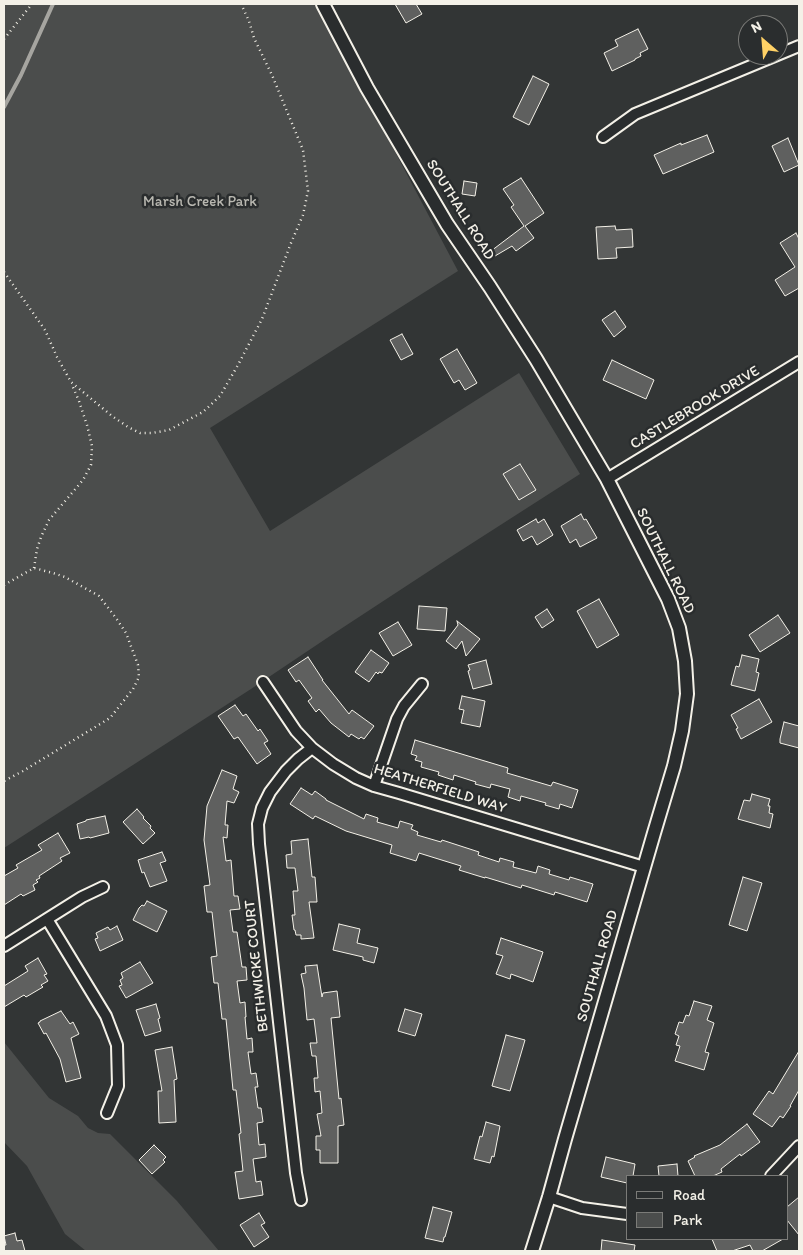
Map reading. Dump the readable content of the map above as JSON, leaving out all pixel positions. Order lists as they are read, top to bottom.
{
  "streets": {
    "street": [
      "SOUTHALL ROAD",
      "CASTLEBROOK DRIVE",
      "HEATHERFIELD WAY",
      "BETHWICKE COURT"
    ]
  },
  "crossings": [
    ["SOUTHALL ROAD", "CASTLEBROOK DRIVE"],
    ["SOUTHALL ROAD", "HEATHERFIELD WAY"],
    ["HEATHERFIELD WAY", "BETHWICKE COURT"]
  ],
  "parks": ["Marsh Creek Park"],
  "legend": ["Road", "Park"],
  "north": "top left"
}
